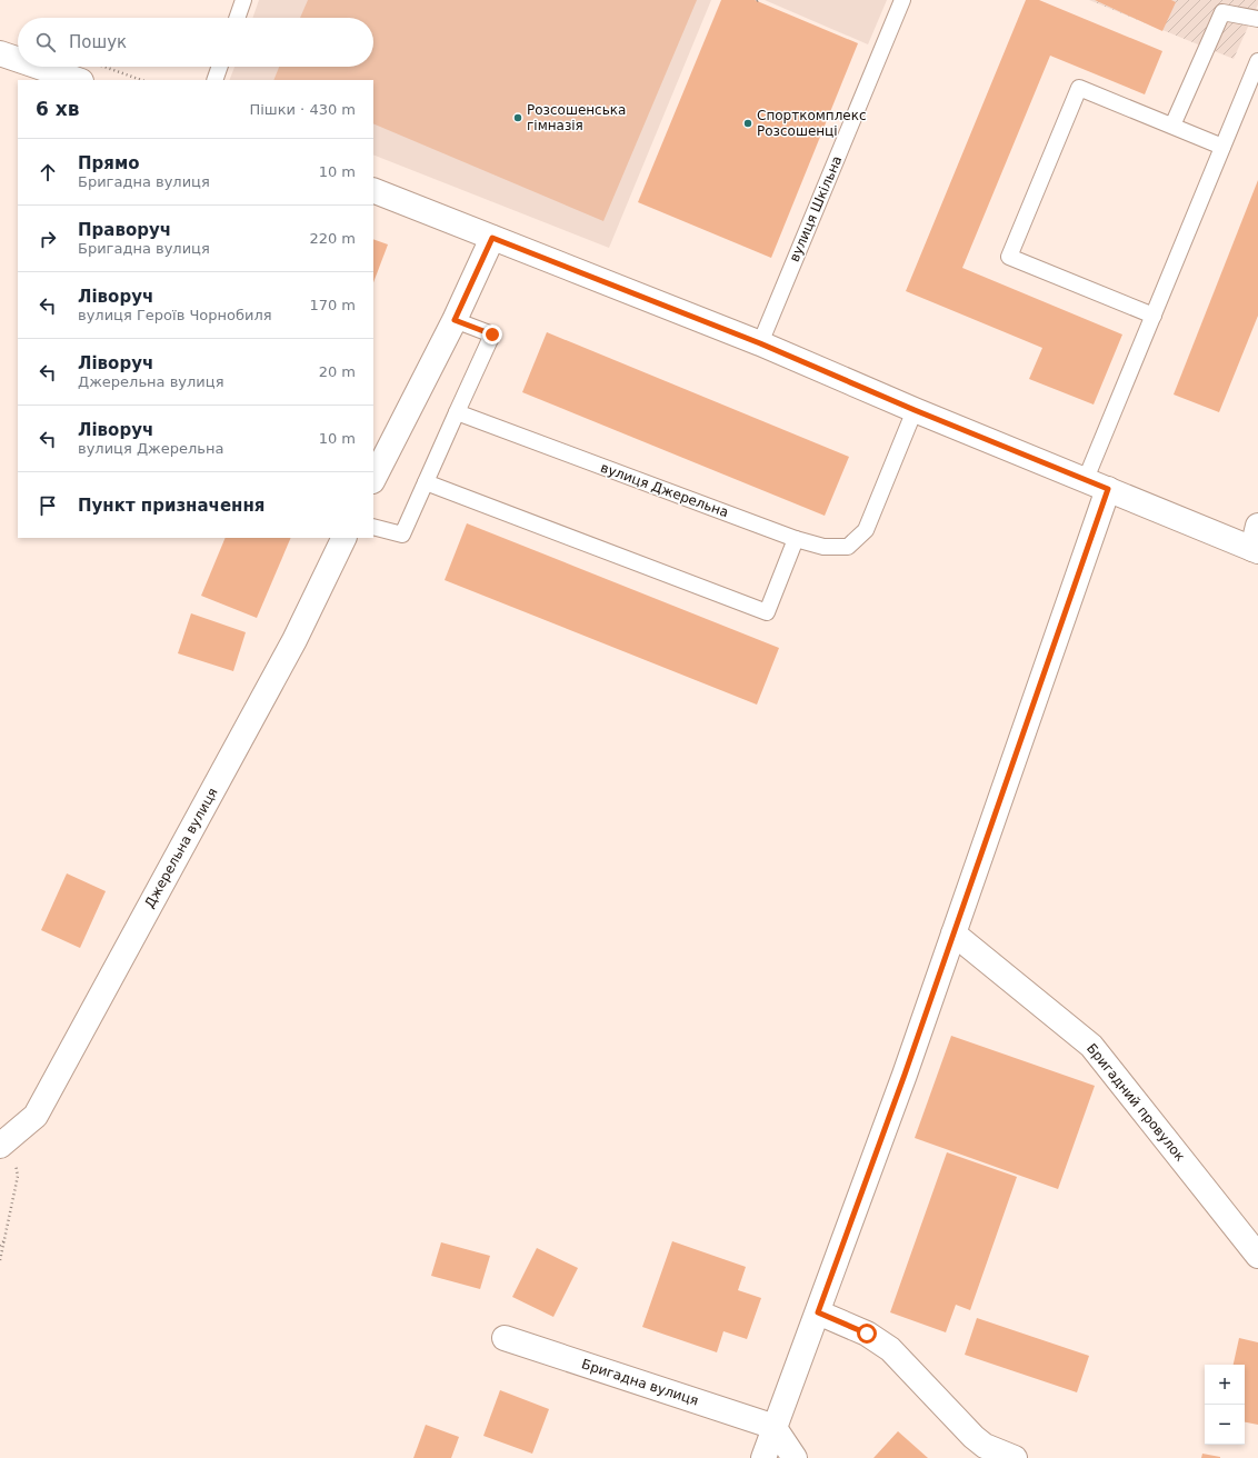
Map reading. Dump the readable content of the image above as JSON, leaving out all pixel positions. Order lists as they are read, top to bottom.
{
  "streets": {
    "street": ["Джерельна вулиця", "Бригадний провулок", "Бригадна вулиця"],
    "lane": ["вулиця Шкільна", "вулиця Джерельна"]
  },
  "places": ["Розсошенська гімназія", "Спорткомплекс Розсошенці"],
  "page": {
    "search": "Пошук",
    "heading": ["6 хв", "Пішки · 430 m"],
    "list": [
      ["Прямо", "Бригадна вулиця", "10 m"],
      ["Праворуч", "Бригадна вулиця", "220 m"],
      ["Ліворуч", "вулиця Героїв Чорнобиля", "170 m"],
      ["Ліворуч", "Джерельна вулиця", "20 m"],
      ["Ліворуч", "вулиця Джерельна", "10 m"],
      "Пункт призначення"
    ],
    "map_buttons": ["+", "−"]
  }
}
